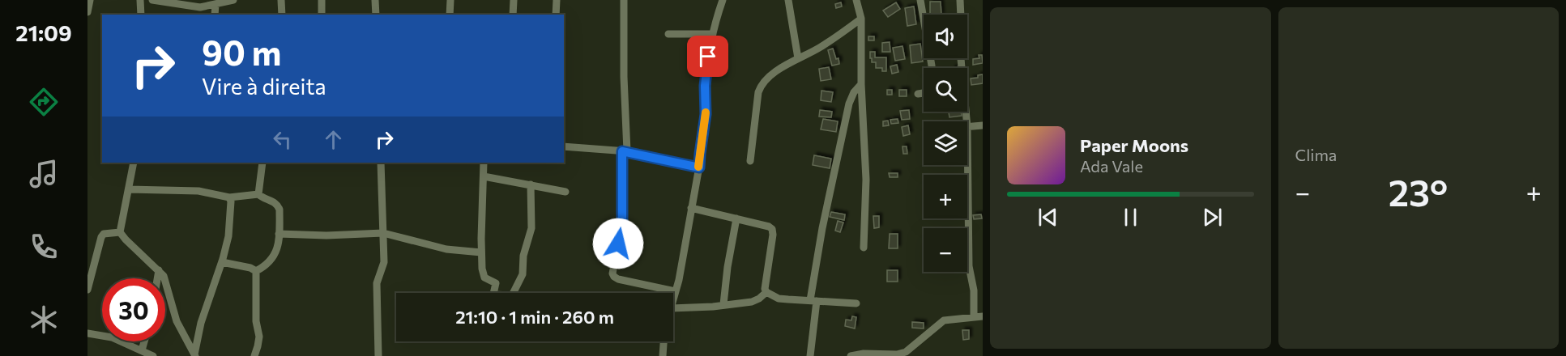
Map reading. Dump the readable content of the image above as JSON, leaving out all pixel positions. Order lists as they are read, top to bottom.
{
  "page": {
    "tabs": "21:09",
    "tile": "Clima",
    "map_buttons": ["+", "−"],
    "turn": ["90 m", "Vire à direita"],
    "song": ["Paper Moons", "Ada Vale"],
    "heat": ["−", "23°", "+"],
    "limit": "30",
    "trip": "21:10 · 1 min · 260 m"
  }
}
